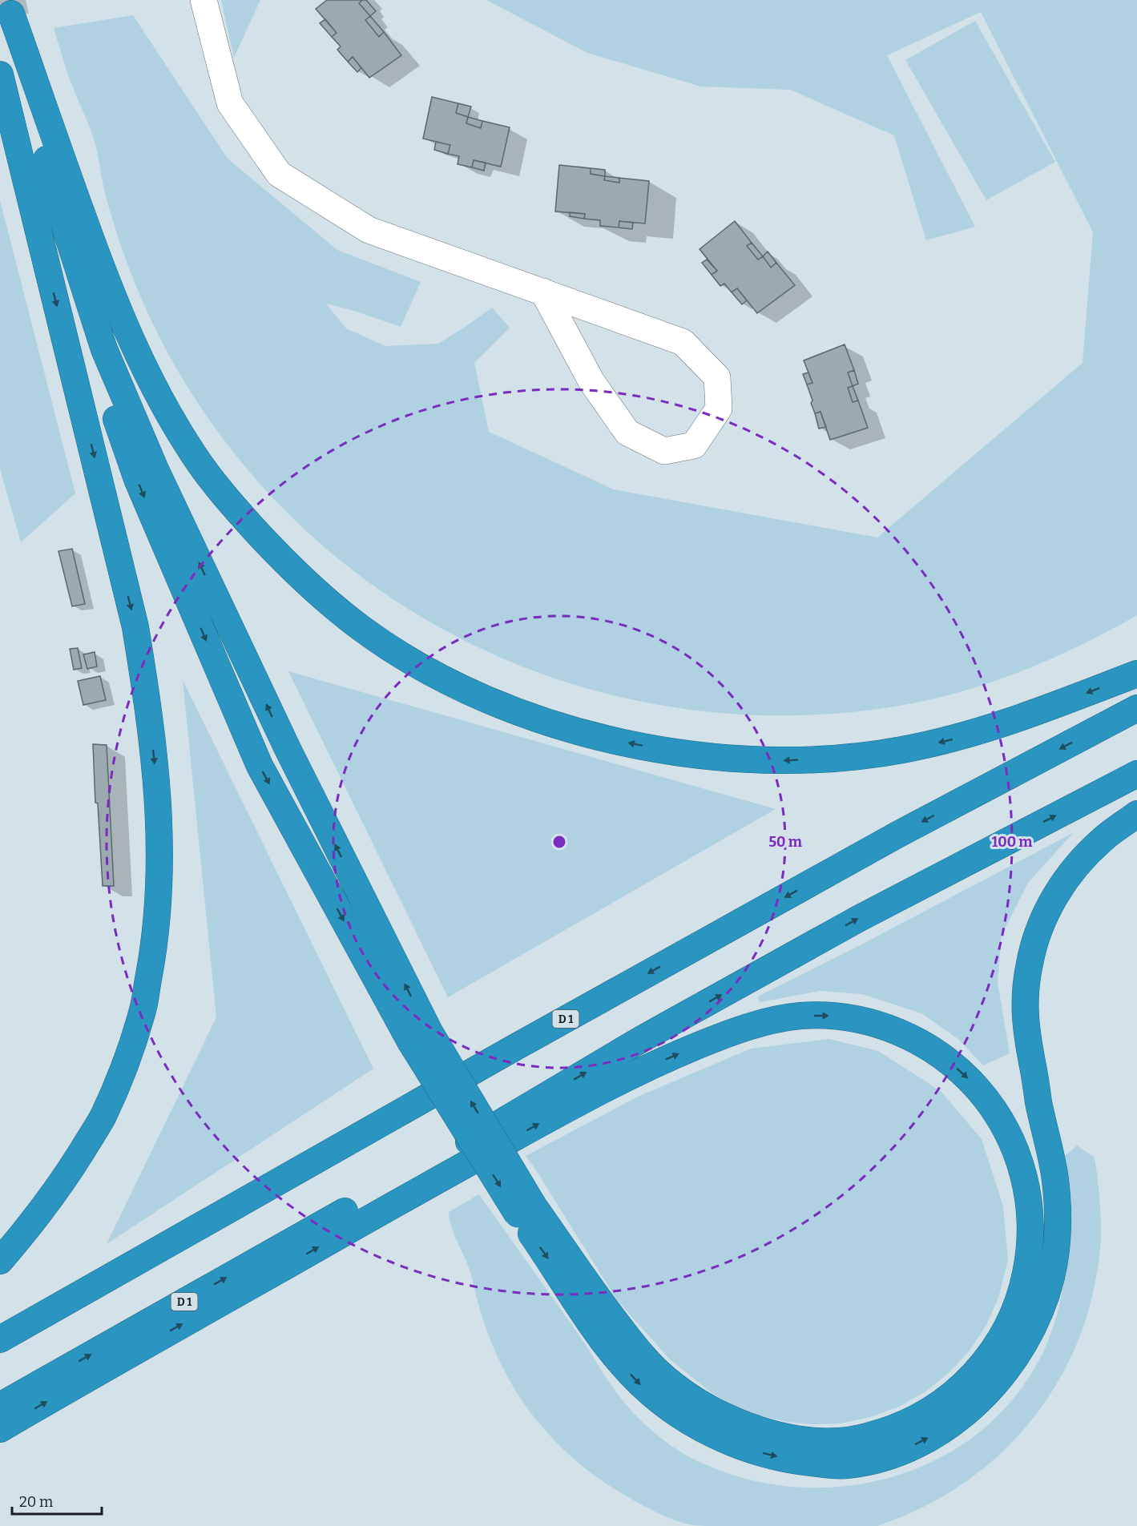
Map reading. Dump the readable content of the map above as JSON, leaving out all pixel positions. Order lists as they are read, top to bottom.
{
  "streets": {
    "highway": ["D 1"]
  },
  "scale_bar": "20 m",
  "rings": ["50 m", "100 m"]
}
